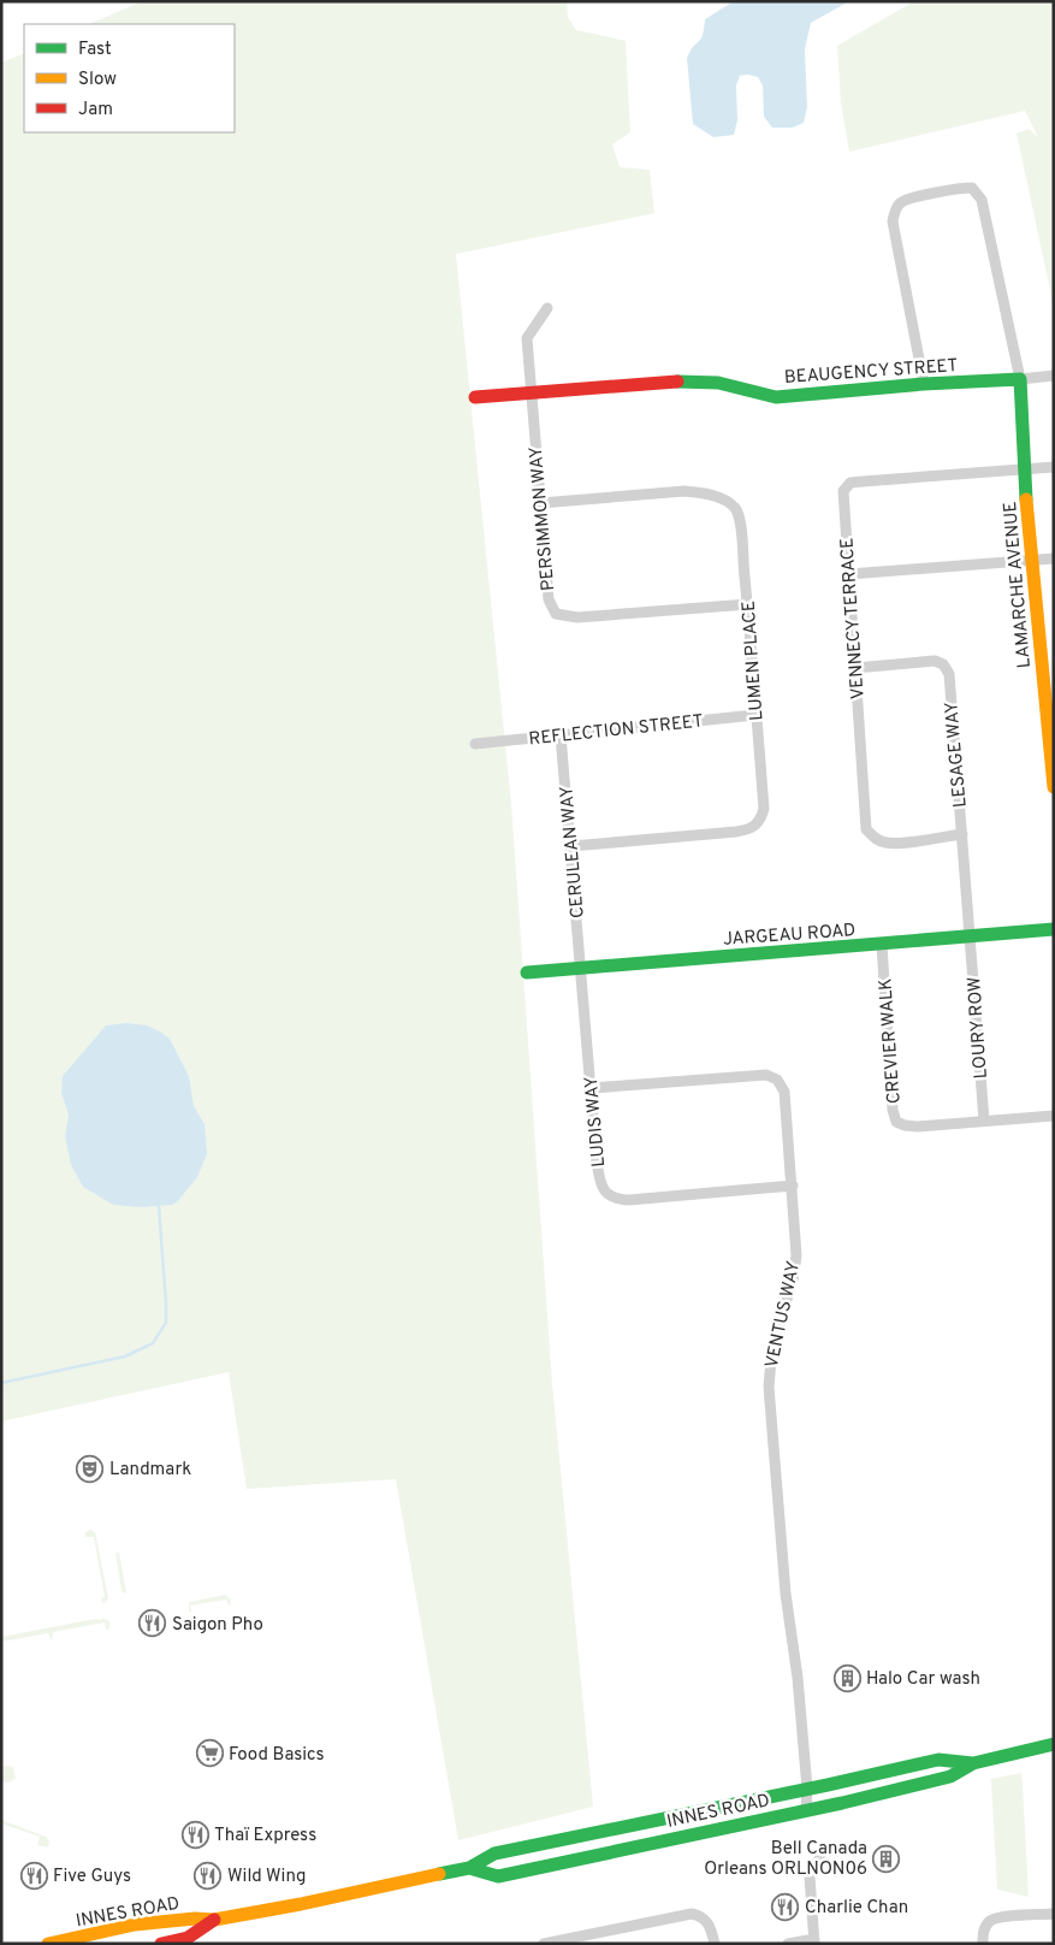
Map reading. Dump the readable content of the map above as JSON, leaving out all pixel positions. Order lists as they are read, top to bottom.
{
  "streets": {
    "main road": [
      "BEAUGENCY STREET",
      "LAMARCHE AVENUE",
      "JARGEAU ROAD",
      "INNES ROAD"
    ],
    "street": [
      "PERSIMMON WAY",
      "VENNECY TERRACE",
      "LUMEN PLACE",
      "REFLECTION STREET",
      "LESAGE WAY",
      "CERULEAN WAY",
      "LOURY ROW",
      "CREVIER WALK",
      "LUDIS WAY",
      "VENTUS WAY"
    ]
  },
  "crossings": [
    ["BEAUGENCY STREET", "PERSIMMON WAY"],
    ["BEAUGENCY STREET", "LAMARCHE AVENUE"],
    ["PERSIMMON WAY", "LUMEN PLACE"],
    ["LAMARCHE AVENUE", "VENNECY TERRACE"],
    ["VENNECY TERRACE", "LESAGE WAY"],
    ["LUMEN PLACE", "REFLECTION STREET"],
    ["LUMEN PLACE", "CERULEAN WAY"],
    ["REFLECTION STREET", "CERULEAN WAY"],
    ["LESAGE WAY", "JARGEAU ROAD"],
    ["LESAGE WAY", "LOURY ROW"],
    ["CERULEAN WAY", "JARGEAU ROAD"],
    ["CERULEAN WAY", "LUDIS WAY"],
    ["JARGEAU ROAD", "LOURY ROW"],
    ["JARGEAU ROAD", "CREVIER WALK"],
    ["JARGEAU ROAD", "LUDIS WAY"],
    ["LOURY ROW", "CREVIER WALK"],
    ["LUDIS WAY", "VENTUS WAY"],
    ["VENTUS WAY", "INNES ROAD"]
  ],
  "places": {
    "theatre": ["Landmark"],
    "restaurant": [
      "Saigon Pho",
      "Thaï Express",
      "Five Guys",
      "Wild Wing",
      "Charlie Chan"
    ],
    "building": ["Halo Car wash", "Bell Canada Orleans ORLNON06"],
    "supermarket": ["Food Basics"]
  },
  "legend": ["Fast", "Slow", "Jam"]
}
